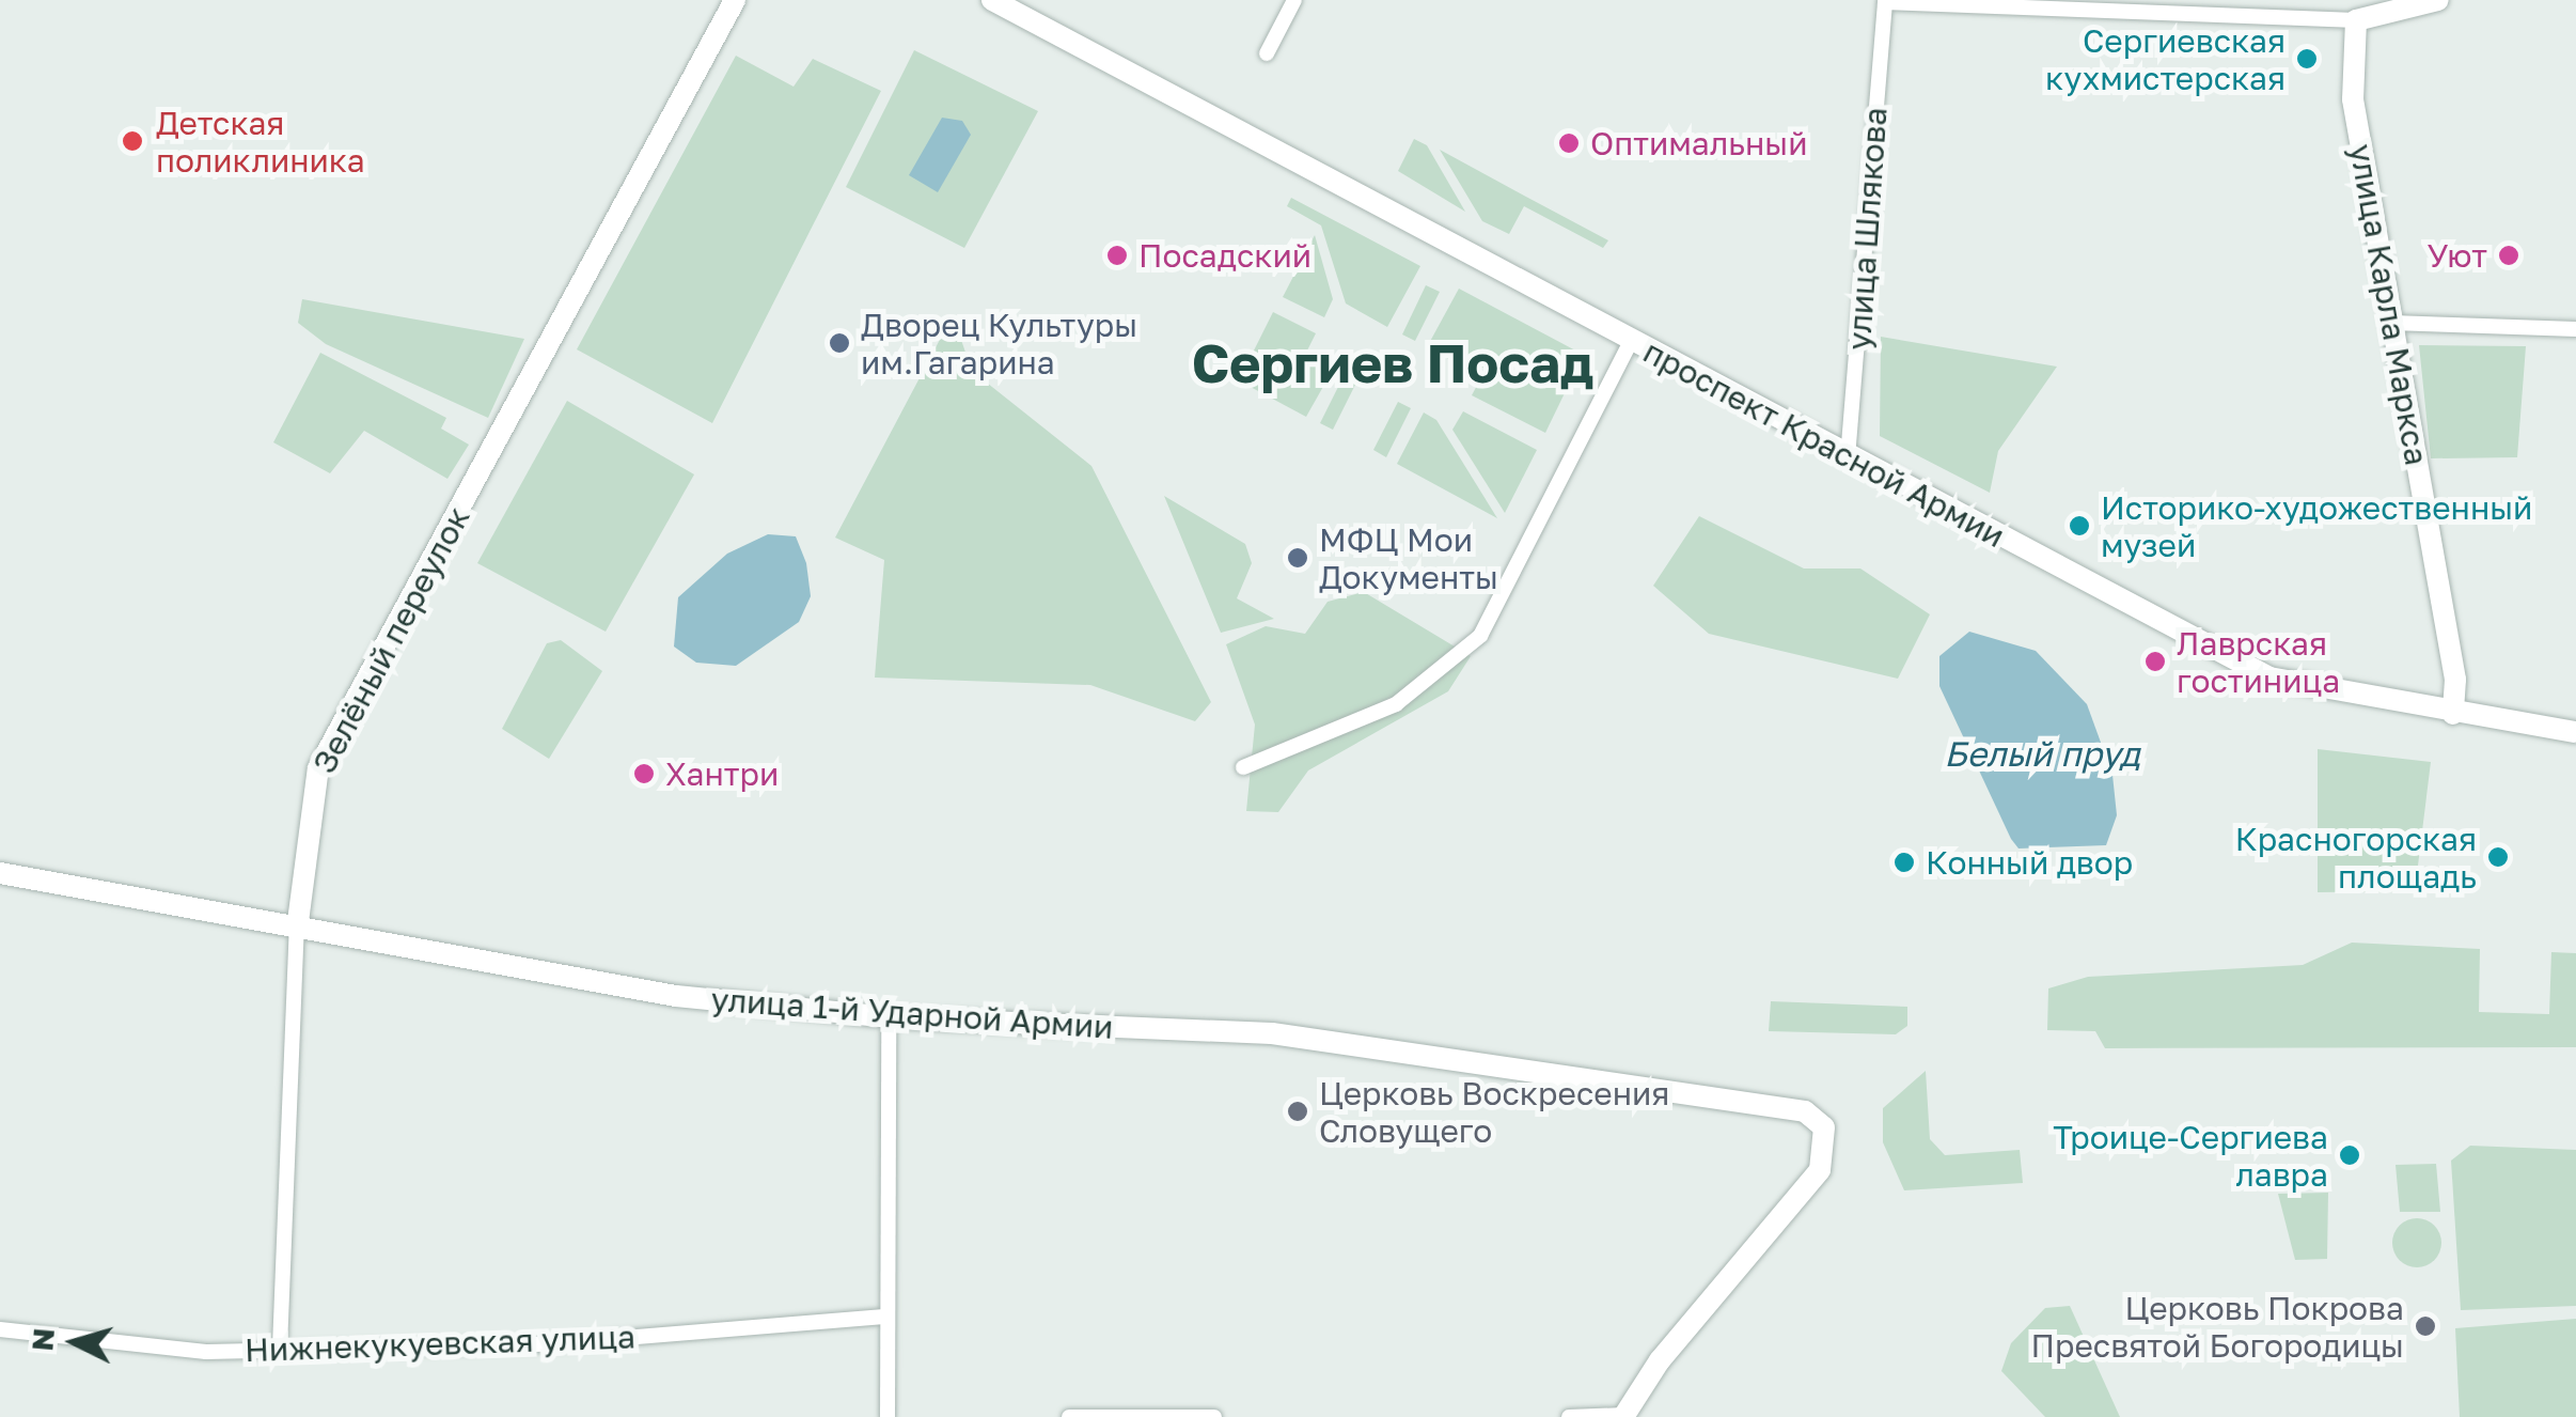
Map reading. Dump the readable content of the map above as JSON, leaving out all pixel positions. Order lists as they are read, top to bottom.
{
  "streets": {
    "main road": [
      "улица Карла Маркса",
      "проспект Красной Армии",
      "Зелёный переулок",
      "улица 1-й Ударной Армии"
    ],
    "street": ["улица Шлякова", "Нижнекукуевская улица"]
  },
  "crossings": [
    ["улица Шлякова", "проспект Красной Армии"],
    ["улица Карла Маркса", "проспект Красной Армии"],
    ["Зелёный переулок", "улица 1-й Ударной Армии"],
    ["Зелёный переулок", "Нижнекукуевская улица"]
  ],
  "districts": ["Сергиев Посад"],
  "water": ["Белый пруд"],
  "places": [
    "Сергиевская кухмистерская",
    "Детская поликлиника",
    "Оптимальный",
    "Посадский",
    "Уют",
    "Дворец Культуры им.Гагарина",
    "Историко-художественный музей",
    "МФЦ Мои Документы",
    "Лаврская гостиница",
    "Хантри",
    "Красногорская площадь",
    "Конный двор",
    "Церковь Воскресения Словущего",
    "Троице-Сергиева лавра",
    "Церковь Покрова Пресвятой Богородицы"
  ],
  "north": "left"
}
